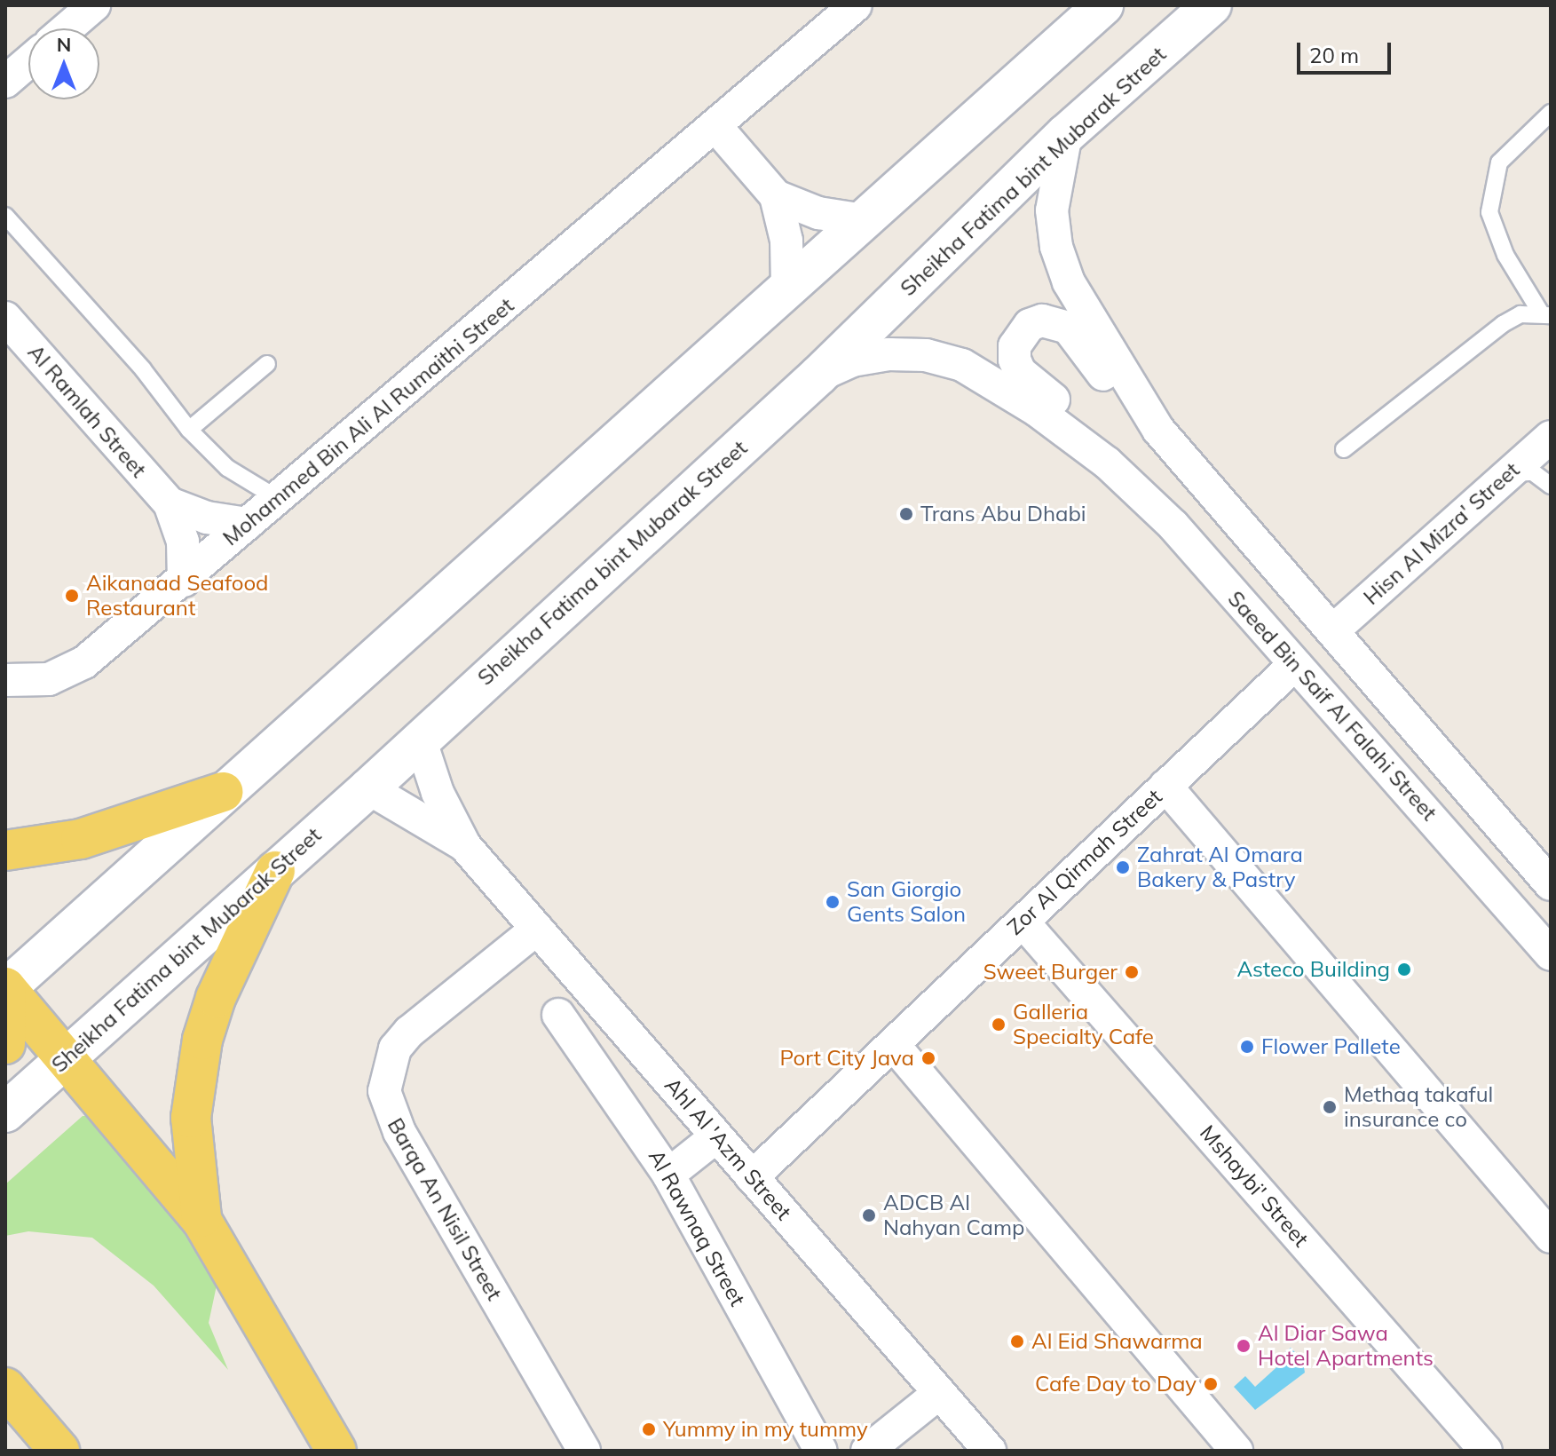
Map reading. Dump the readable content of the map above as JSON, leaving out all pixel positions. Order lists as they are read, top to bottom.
{
  "streets": {
    "main road": ["Sheikha Fatima bint Mubarak Street"],
    "street": [
      "Al Ramlah Street",
      "Mohammed Bin Ali Al Rumaithi Street",
      "Hisn Al Mizra' Street",
      "Saeed Bin Saif Al Falahi Street",
      "Zor Al Qirmah Street",
      "Ahl Al 'Azm Street",
      "Mshaybi' Street",
      "Barqa An Nisil Street",
      "Al Rawnaq Street"
    ]
  },
  "crossings": [
    ["Sheikha Fatima bint Mubarak Street", "Saeed Bin Saif Al Falahi Street"],
    ["Sheikha Fatima bint Mubarak Street", "Ahl Al 'Azm Street"],
    ["Al Ramlah Street", "Mohammed Bin Ali Al Rumaithi Street"],
    ["Hisn Al Mizra' Street", "Saeed Bin Saif Al Falahi Street"],
    ["Saeed Bin Saif Al Falahi Street", "Zor Al Qirmah Street"],
    ["Zor Al Qirmah Street", "Ahl Al 'Azm Street"],
    ["Zor Al Qirmah Street", "Mshaybi' Street"],
    ["Ahl Al 'Azm Street", "Barqa An Nisil Street"]
  ],
  "places": [
    "Trans Abu Dhabi",
    "Aikanaad Seafood Restaurant",
    "Zahrat Al Omara Bakery & Pastry",
    "San Giorgio Gents Salon",
    "Asteco Building",
    "Sweet Burger",
    "Galleria Specialty Cafe",
    "Flower Pallete",
    "Port City Java",
    "Methaq takaful insurance co",
    "ADCB Al Nahyan Camp",
    "Al Eid Shawarma",
    "Al Diar Sawa Hotel Apartments",
    "Cafe Day to Day",
    "Yummy in my tummy"
  ],
  "scale_bar": "20 m",
  "north": "top"
}
